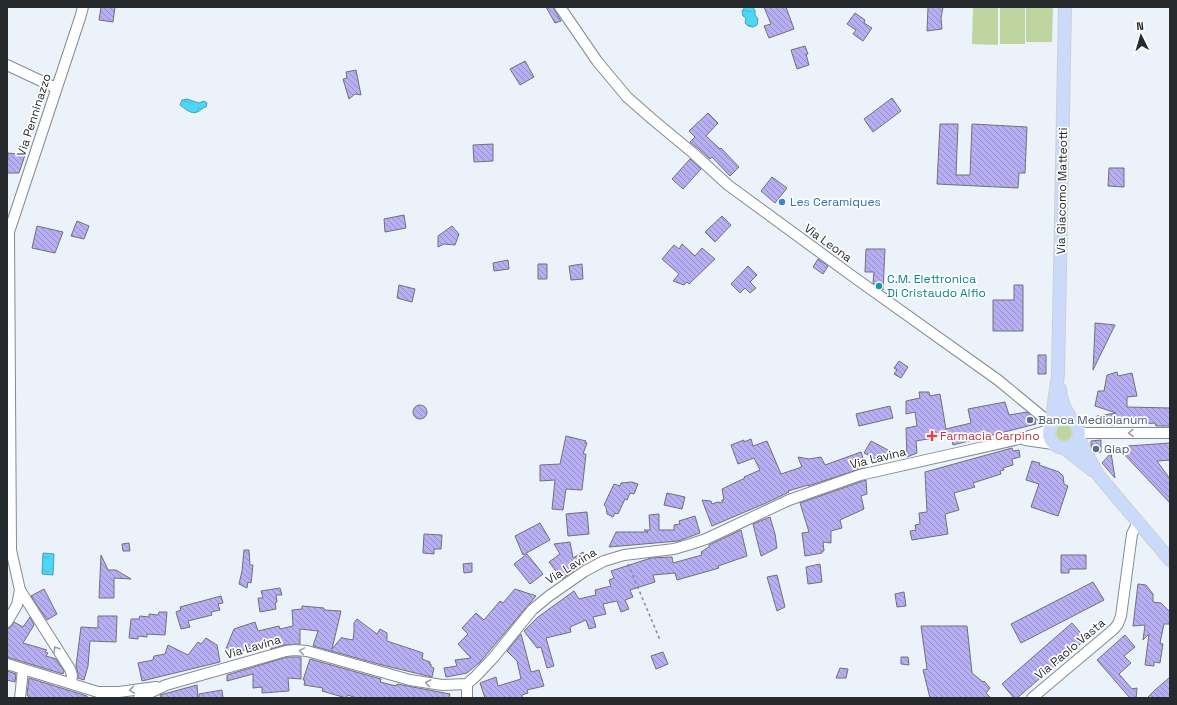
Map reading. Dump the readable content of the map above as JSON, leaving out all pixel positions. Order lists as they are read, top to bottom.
{
  "streets": {
    "main road": ["Via Giacomo Matteotti"],
    "street": [
      "Via Penninazzo",
      "Via Leona",
      "Via Lavina",
      "Via Paolo Vasta"
    ]
  },
  "crossings": [
    ["Via Penninazzo", "Via Lavina"],
    ["Via Leona", "Via Lavina"]
  ],
  "places": {
    "other": [
      "Les Ceramiques",
      "C.M. Elettronica Di Cristaudo Alfio",
      "Banca Mediolanum",
      "Giap"
    ],
    "health": ["Farmacia Carpino"]
  },
  "north": "top"
}
